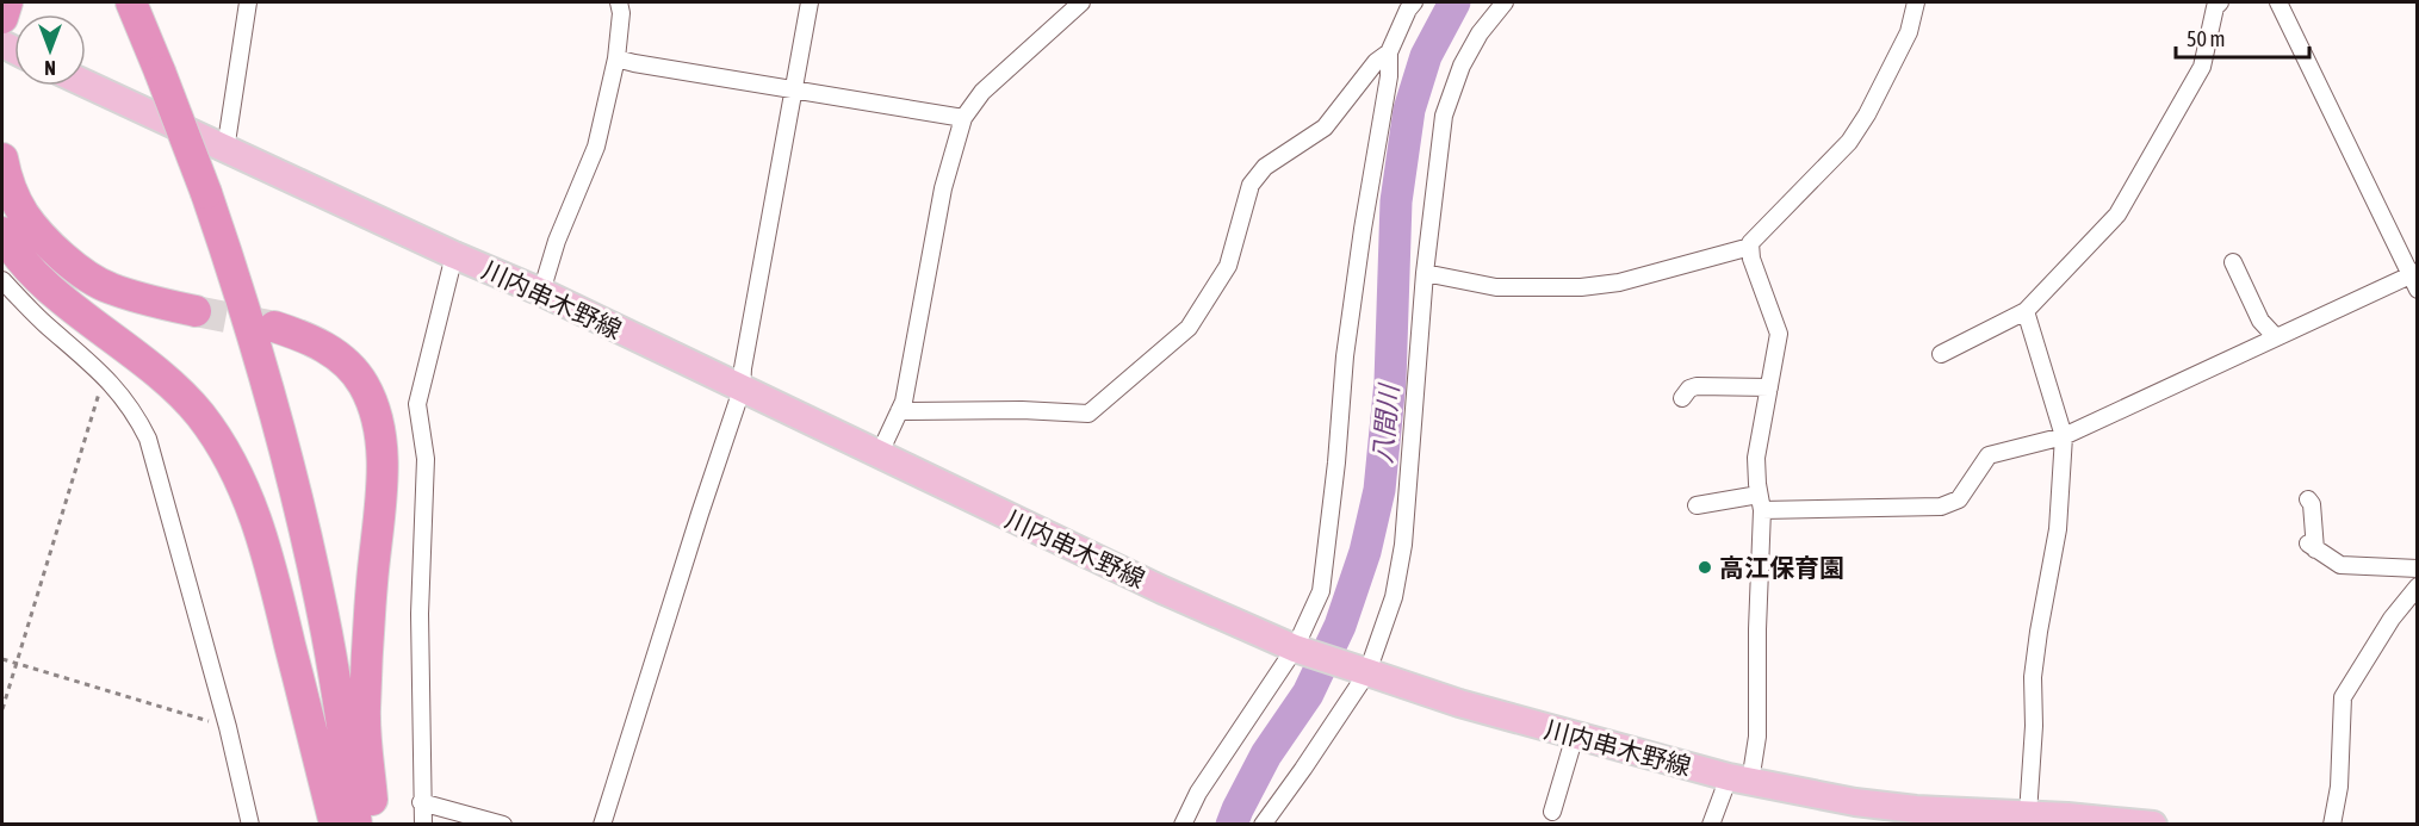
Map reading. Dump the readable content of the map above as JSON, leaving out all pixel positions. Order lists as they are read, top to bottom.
{
  "streets": {
    "main road": ["川内串木野線"]
  },
  "water": ["八間川"],
  "places": ["高江保育園"],
  "scale_bar": "50 m",
  "north": "bottom"
}
